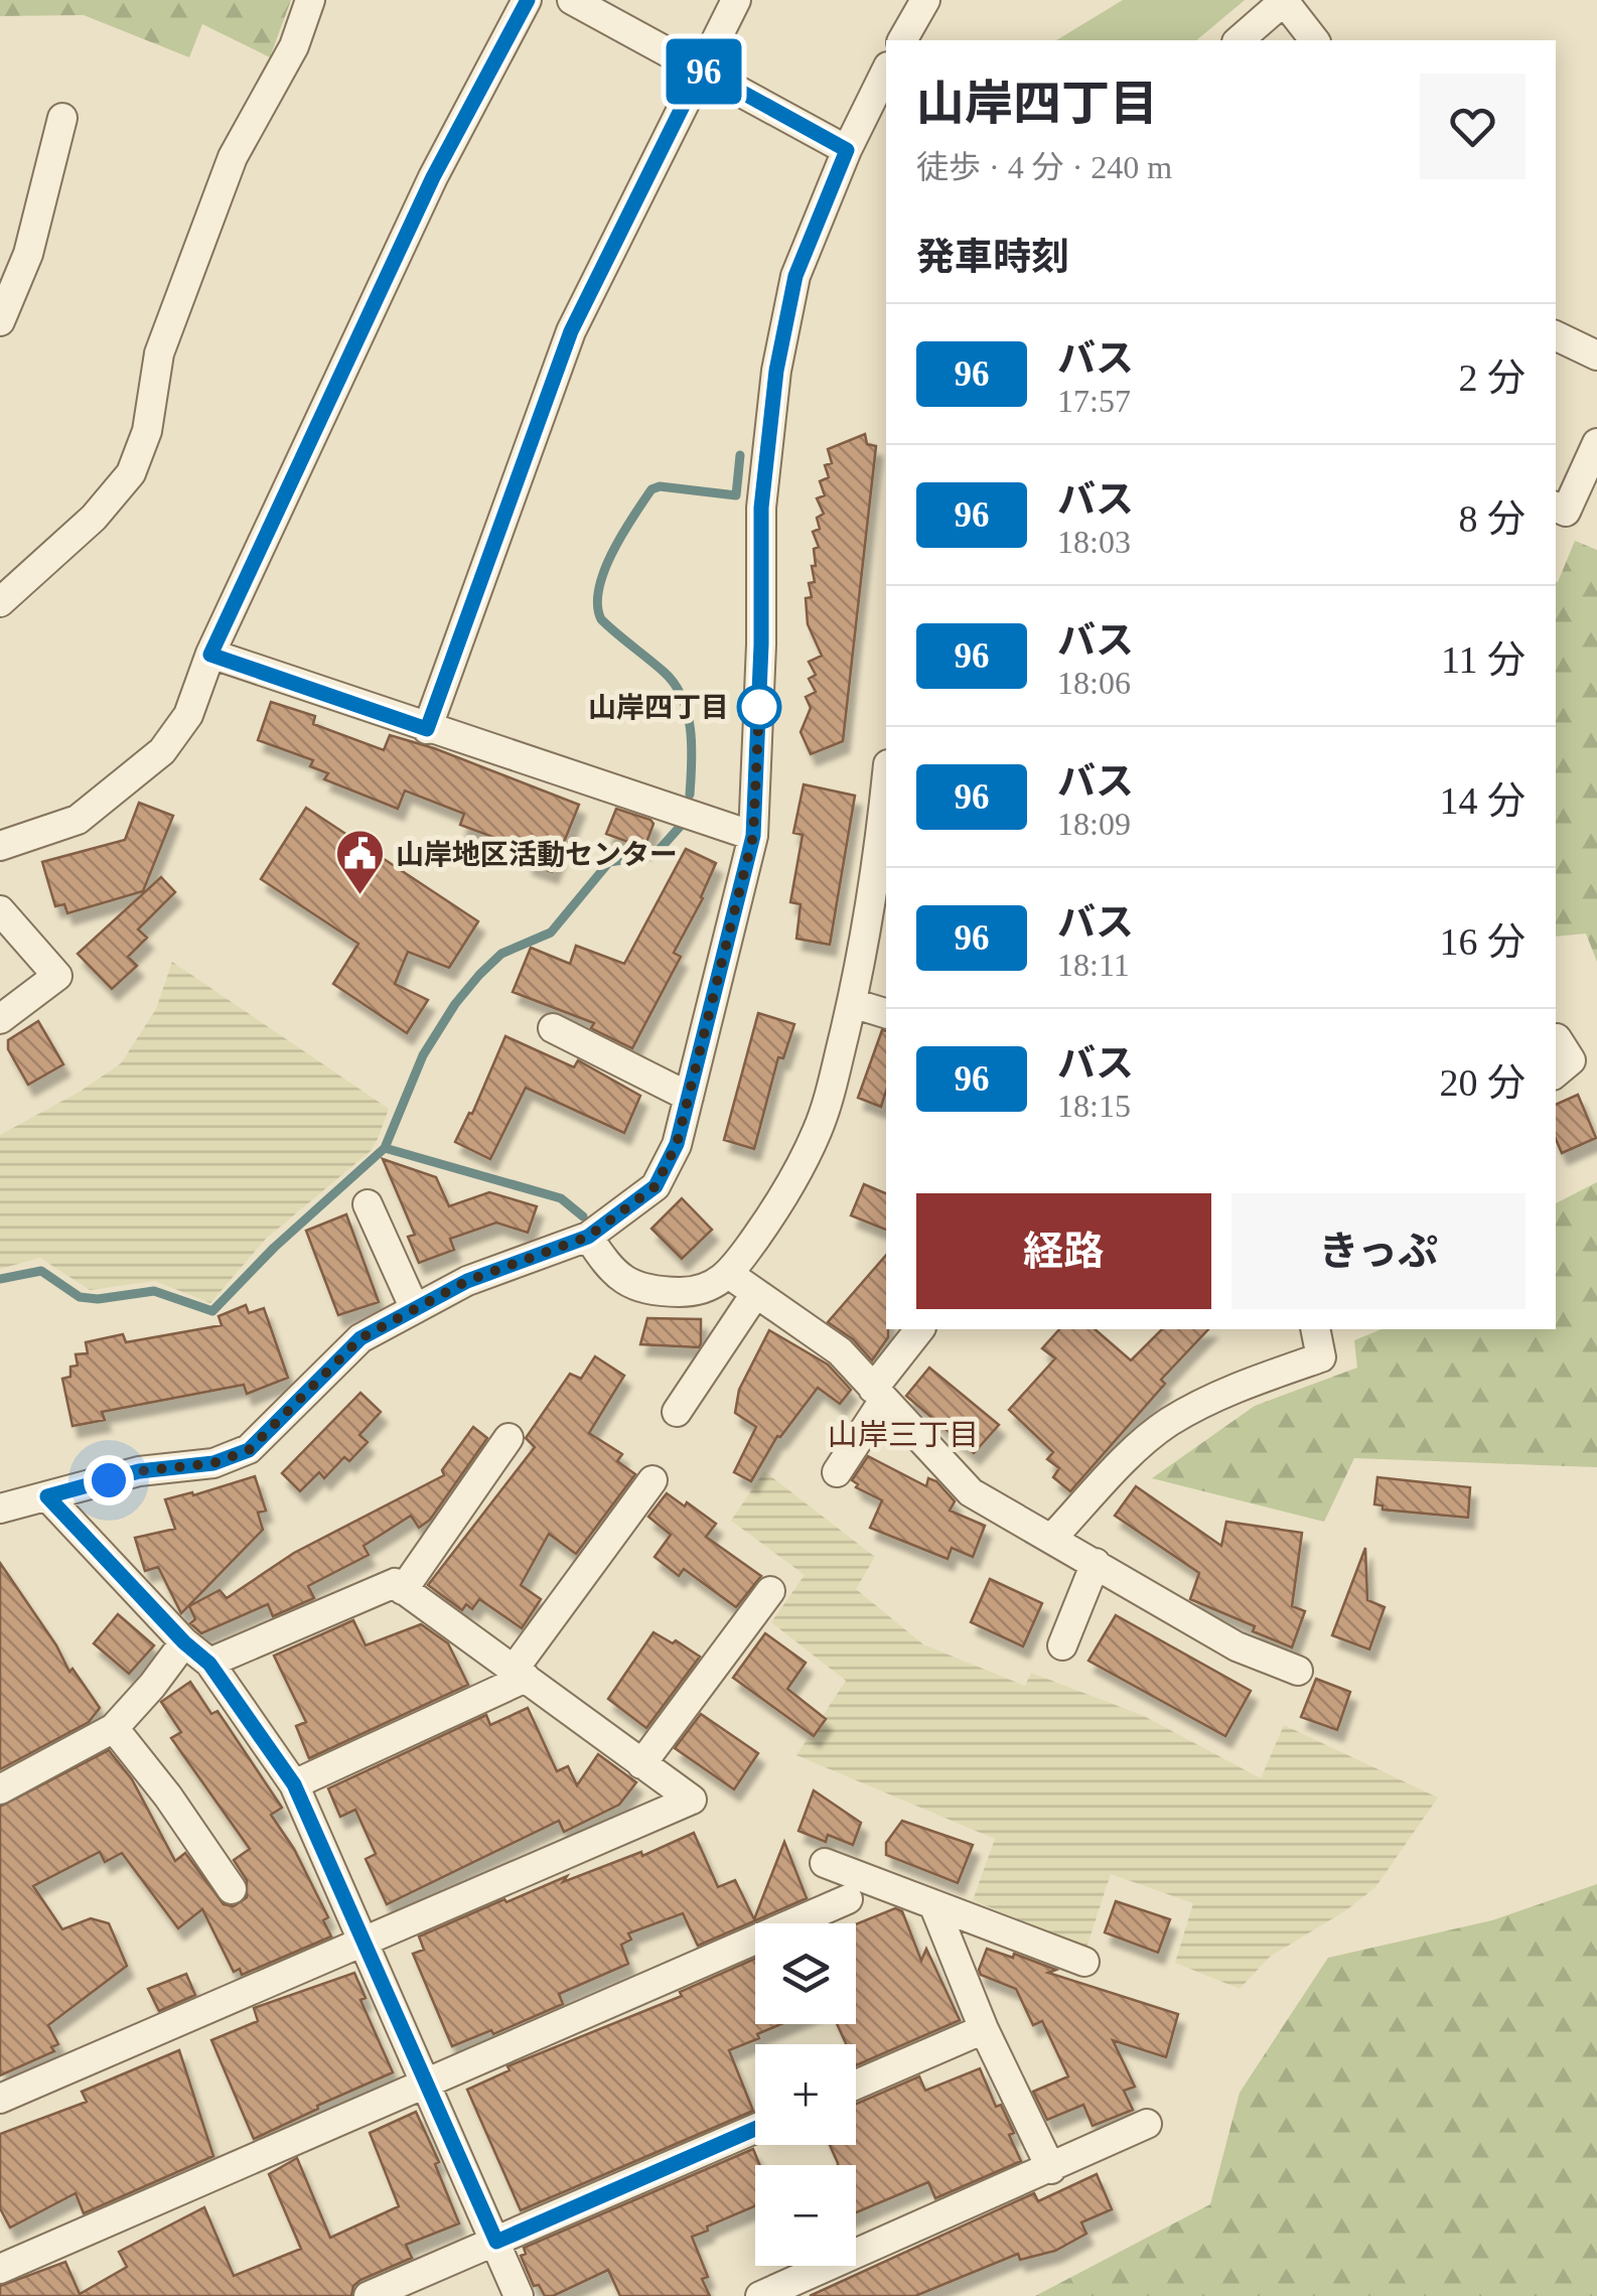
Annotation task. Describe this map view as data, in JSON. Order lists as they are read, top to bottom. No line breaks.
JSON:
{"districts":["山岸三丁目"],"places":{"other":["山岸四丁目"],"public building":["山岸地区活動センター"]},"lines":["bus line 96"],"page":{"on_map":"96","heading":[["山岸四丁目","徒歩 · 4 分 · 240 m"],"発車時刻"],"list":[{"mark":"96","name":"バス","note":"17:57","value":"2 分"},{"mark":"96","name":"バス","note":"18:03","value":"8 分"},{"mark":"96","name":"バス","note":"18:06","value":"11 分"},{"mark":"96","name":"バス","note":"18:09","value":"14 分"},{"mark":"96","name":"バス","note":"18:11","value":"16 分"},{"mark":"96","name":"バス","note":"18:15","value":"20 分"}],"buttons":["経路","きっぷ"],"map_buttons":["+","−"]}}
